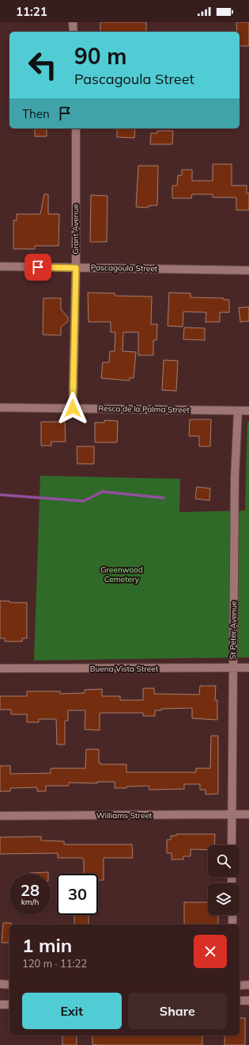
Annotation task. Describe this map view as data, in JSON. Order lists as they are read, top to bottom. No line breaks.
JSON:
{"streets":{"street":["Grant Avenue","Pascagoula Street","Resca de la Palma Street","St Peter Avenue","Buena Vista Street","Williams Street"]},"crossings":[["Grant Avenue","Pascagoula Street"],["Grant Avenue","Resca de la Palma Street"],["Resca de la Palma Street","St Peter Avenue"],["St Peter Avenue","Buena Vista Street"],["St Peter Avenue","Williams Street"]],"parks":["Greenwood Cemetery"],"page":{"status":"11:21","turn":["90 m","Pascagoula Street"],"then":"Then","speed":"28 km/h","limit":"30","heading":["1 min","120 m · 11:22"],"buttons":["Exit","Share"]}}
